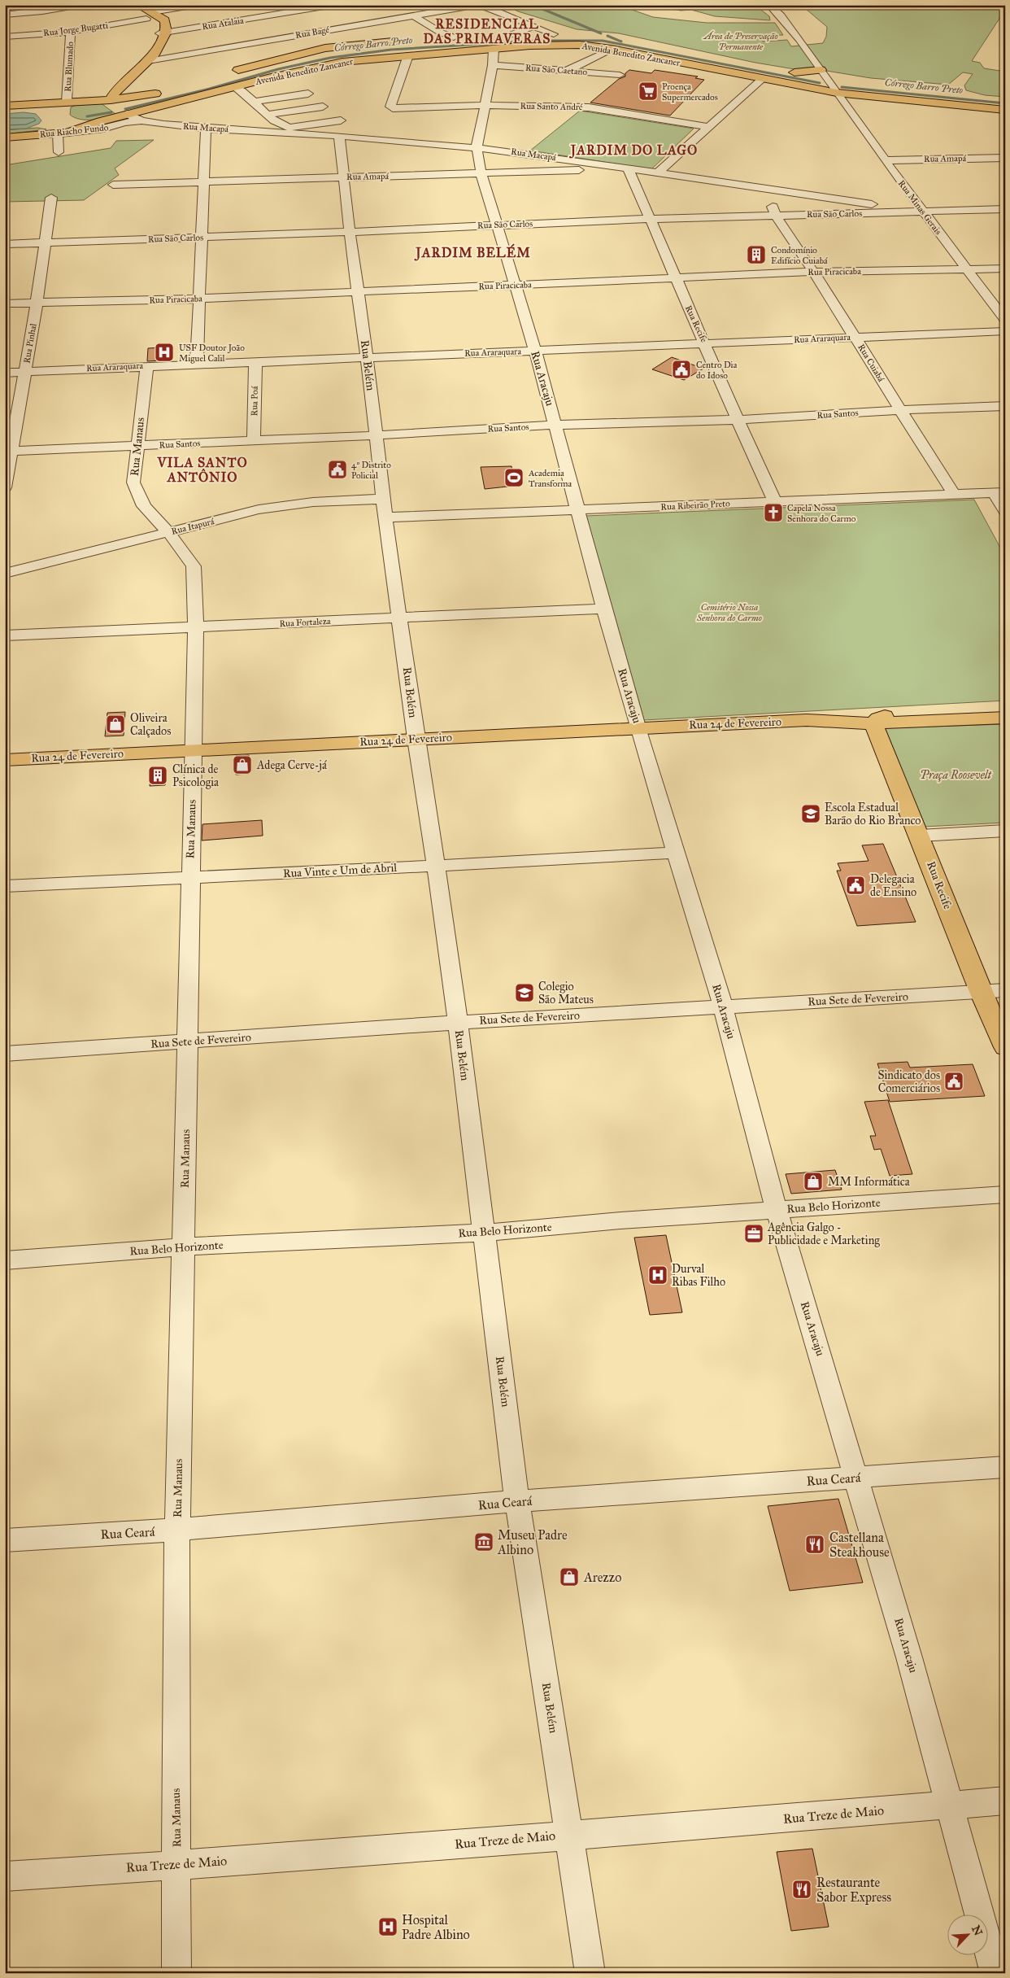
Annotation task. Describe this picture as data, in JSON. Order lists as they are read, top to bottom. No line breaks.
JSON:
{"streets":{"main road":["Avenida Benedito Zancaner","Rua Riacho Fundo","Rua Recife","Rua 24 de Fevereiro"],"street":["Rua Atalaia","Rua Jorge Bugatti","Rua Bagé","Rua Blumado","Rua São Caetano","Rua Santo André","Rua Macapá","Rua Amapá","Rua Minas Gerais","Rua São Carlos","Rua Piracicaba","Rua Araraquara","Rua Pinhal","Rua Cuiabá","Rua Belém","Rua Aracaju","Rua Poá","Rua Santos","Rua Manaus","Rua Ribeirão Preto","Rua Itapurá","Rua Fortaleza","Rua Vinte e Um de Abril","Rua Sete de Fevereiro","Rua Belo Horizonte","Rua Ceará","Rua Treze de Maio"]},"crossings":[["Rua Jorge Bugatti","Rua Blumado"],["Avenida Benedito Zancaner","Rua Santo André"],["Avenida Benedito Zancaner","Rua Riacho Fundo"],["Avenida Benedito Zancaner","Rua Minas Gerais"],["Avenida Benedito Zancaner","Rua Aracaju"],["Rua São Caetano","Rua Aracaju"],["Rua Santo André","Rua Aracaju"],["Rua Macapá","Rua Riacho Fundo"],["Rua Macapá","Rua Amapá"],["Rua Macapá","Rua Minas Gerais"],["Rua Macapá","Rua São Carlos"],["Rua Macapá","Rua Recife"],["Rua Macapá","Rua Cuiabá"],["Rua Macapá","Rua Belém"],["Rua Macapá","Rua Aracaju"],["Rua Amapá","Rua Minas Gerais"],["Rua Amapá","Rua Recife"],["Rua Amapá","Rua Belém"],["Rua Amapá","Rua Aracaju"],["Rua Minas Gerais","Rua São Carlos"],["Rua Minas Gerais","Rua Piracicaba"],["Rua São Carlos","Rua Recife"],["Rua São Carlos","Rua Pinhal"],["Rua São Carlos","Rua Cuiabá"],["Rua São Carlos","Rua Belém"],["Rua São Carlos","Rua Aracaju"],["Rua Piracicaba","Rua Recife"],["Rua Piracicaba","Rua Pinhal"],["Rua Piracicaba","Rua Cuiabá"],["Rua Piracicaba","Rua Belém"],["Rua Piracicaba","Rua Aracaju"],["Rua Recife","Rua Araraquara"],["Rua Recife","Rua Santos"],["Rua Recife","Rua Ribeirão Preto"],["Rua Recife","Rua 24 de Fevereiro"],["Rua Recife","Rua Sete de Fevereiro"],["Rua Araraquara","Rua Pinhal"],["Rua Araraquara","Rua Cuiabá"],["Rua Araraquara","Rua Belém"],["Rua Araraquara","Rua Aracaju"],["Rua Araraquara","Rua Poá"],["Rua Araraquara","Rua Manaus"],["Rua Pinhal","Rua Santos"],["Rua Cuiabá","Rua Santos"],["Rua Cuiabá","Rua Ribeirão Preto"],["Rua Belém","Rua Santos"],["Rua Belém","Rua Ribeirão Preto"],["Rua Belém","Rua Itapurá"],["Rua Belém","Rua Fortaleza"],["Rua Belém","Rua 24 de Fevereiro"],["Rua Belém","Rua Vinte e Um de Abril"],["Rua Belém","Rua Sete de Fevereiro"],["Rua Belém","Rua Belo Horizonte"],["Rua Belém","Rua Ceará"],["Rua Belém","Rua Treze de Maio"],["Rua Aracaju","Rua Santos"],["Rua Aracaju","Rua Ribeirão Preto"],["Rua Aracaju","Rua Fortaleza"],["Rua Aracaju","Rua 24 de Fevereiro"],["Rua Aracaju","Rua Vinte e Um de Abril"],["Rua Aracaju","Rua Sete de Fevereiro"],["Rua Aracaju","Rua Belo Horizonte"],["Rua Aracaju","Rua Ceará"],["Rua Aracaju","Rua Treze de Maio"],["Rua Poá","Rua Santos"],["Rua Santos","Rua Manaus"],["Rua Manaus","Rua Itapurá"],["Rua Manaus","Rua Fortaleza"],["Rua Manaus","Rua 24 de Fevereiro"],["Rua Manaus","Rua Vinte e Um de Abril"],["Rua Manaus","Rua Sete de Fevereiro"],["Rua Manaus","Rua Belo Horizonte"],["Rua Manaus","Rua Ceará"],["Rua Manaus","Rua Treze de Maio"]],"districts":["RESIDENCIAL DAS PRIMAVERAS","JARDIM DO LAGO","JARDIM BELÉM","VILA SANTO ANTÔNIO"],"water":["Córrego Barro Preto"],"parks":["Área de Preservação Permanente","Cemitério Nossa Senhora do Carmo","Praça Roosevelt"],"places":{"supermarket":["Proença Supermercados"],"building":["Condomínio Edifício Cuiabá","Clínica de Psicologia"],"hospital":["USF Doutor João Miguel Calil","Durval Ribas Filho","Hospital Padre Albino"],"public building":["Centro Dia do Idoso","4º Distrito Policial","Delegacia de Ensino","Sindicato dos Comerciários"],"sports":["Academia Transforma"],"church":["Capela Nossa Senhora do Carmo"],"shop":["Oliveira Calçados","Adega Cerve-já","MM Informática","Arezzo"],"school or university":["Escola Estadual Barão do Rio Branco","Colegio São Mateus"],"office":["Agência Galgo - Publicidade e Marketing"],"museum":["Museu Padre Albino"],"restaurant":["Castellana Steakhouse","Restaurante Sabor Express"]},"north":"top right"}
